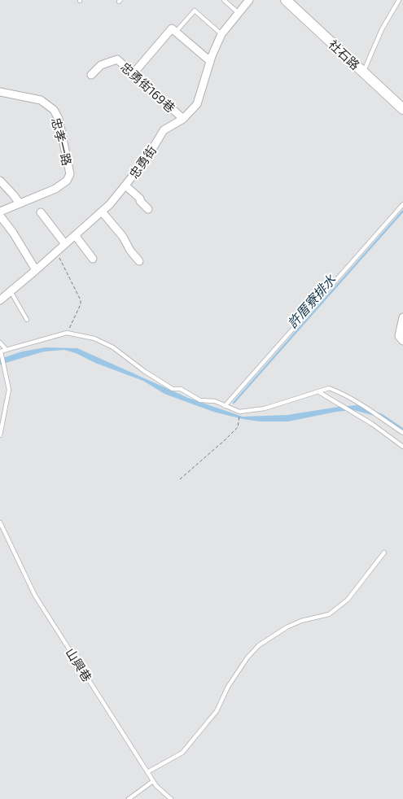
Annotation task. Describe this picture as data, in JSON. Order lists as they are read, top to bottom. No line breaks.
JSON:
{"streets":{"street":["社石路","忠勇街169巷","忠孝一路","忠勇街"],"lane":["山興巷"]},"crossings":[["忠勇街169巷","忠勇街"]],"water":["許厝寮排水"]}
